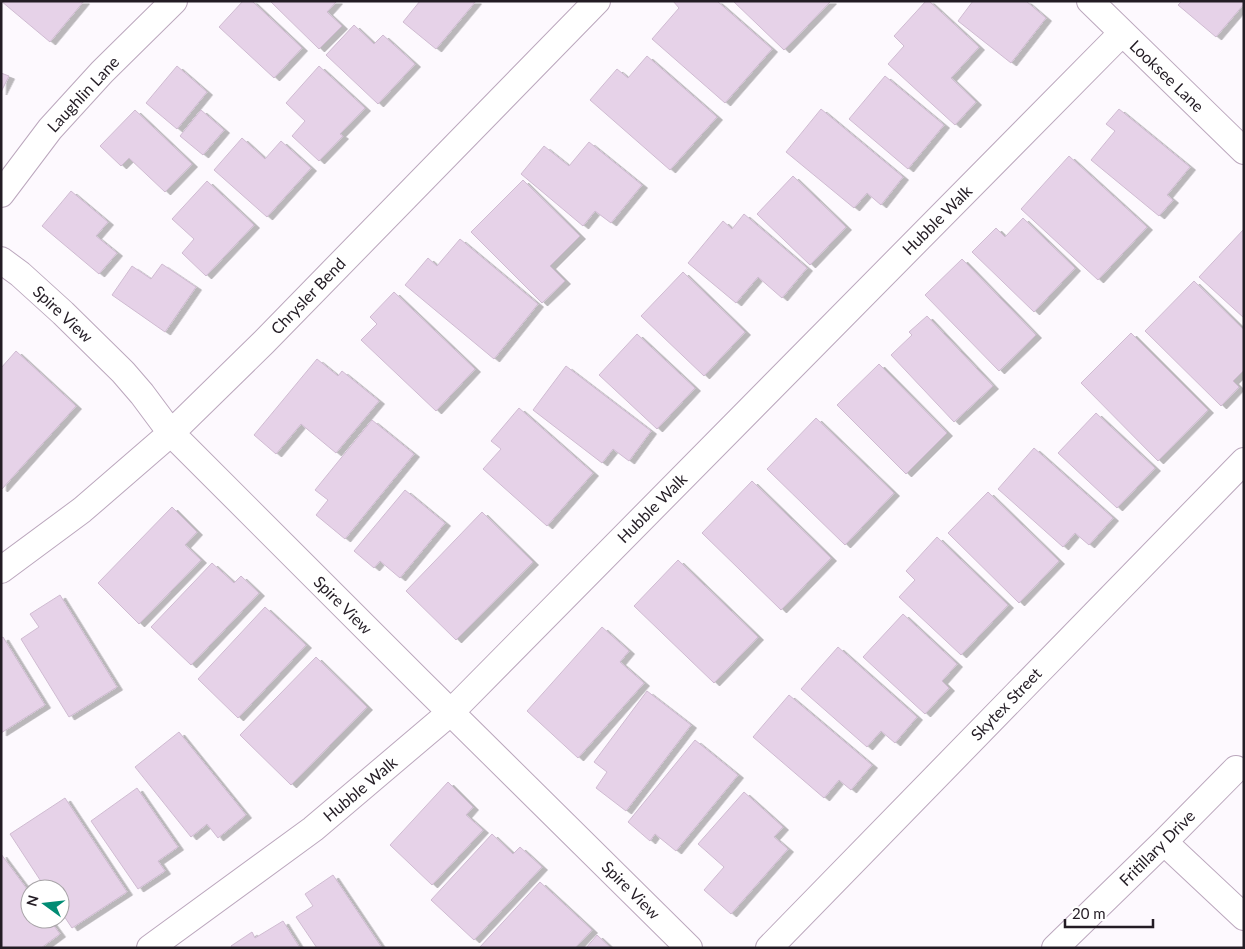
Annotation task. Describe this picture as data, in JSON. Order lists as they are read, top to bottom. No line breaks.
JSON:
{"streets":{"street":["Looksee Lane","Laughlin Lane","Hubble Walk","Chrysler Bend","Spire View","Skytex Street","Fritillary Drive"]},"crossings":[["Looksee Lane","Hubble Walk"],["Hubble Walk","Spire View"],["Chrysler Bend","Spire View"]],"scale_bar":"20 m","north":"left"}
